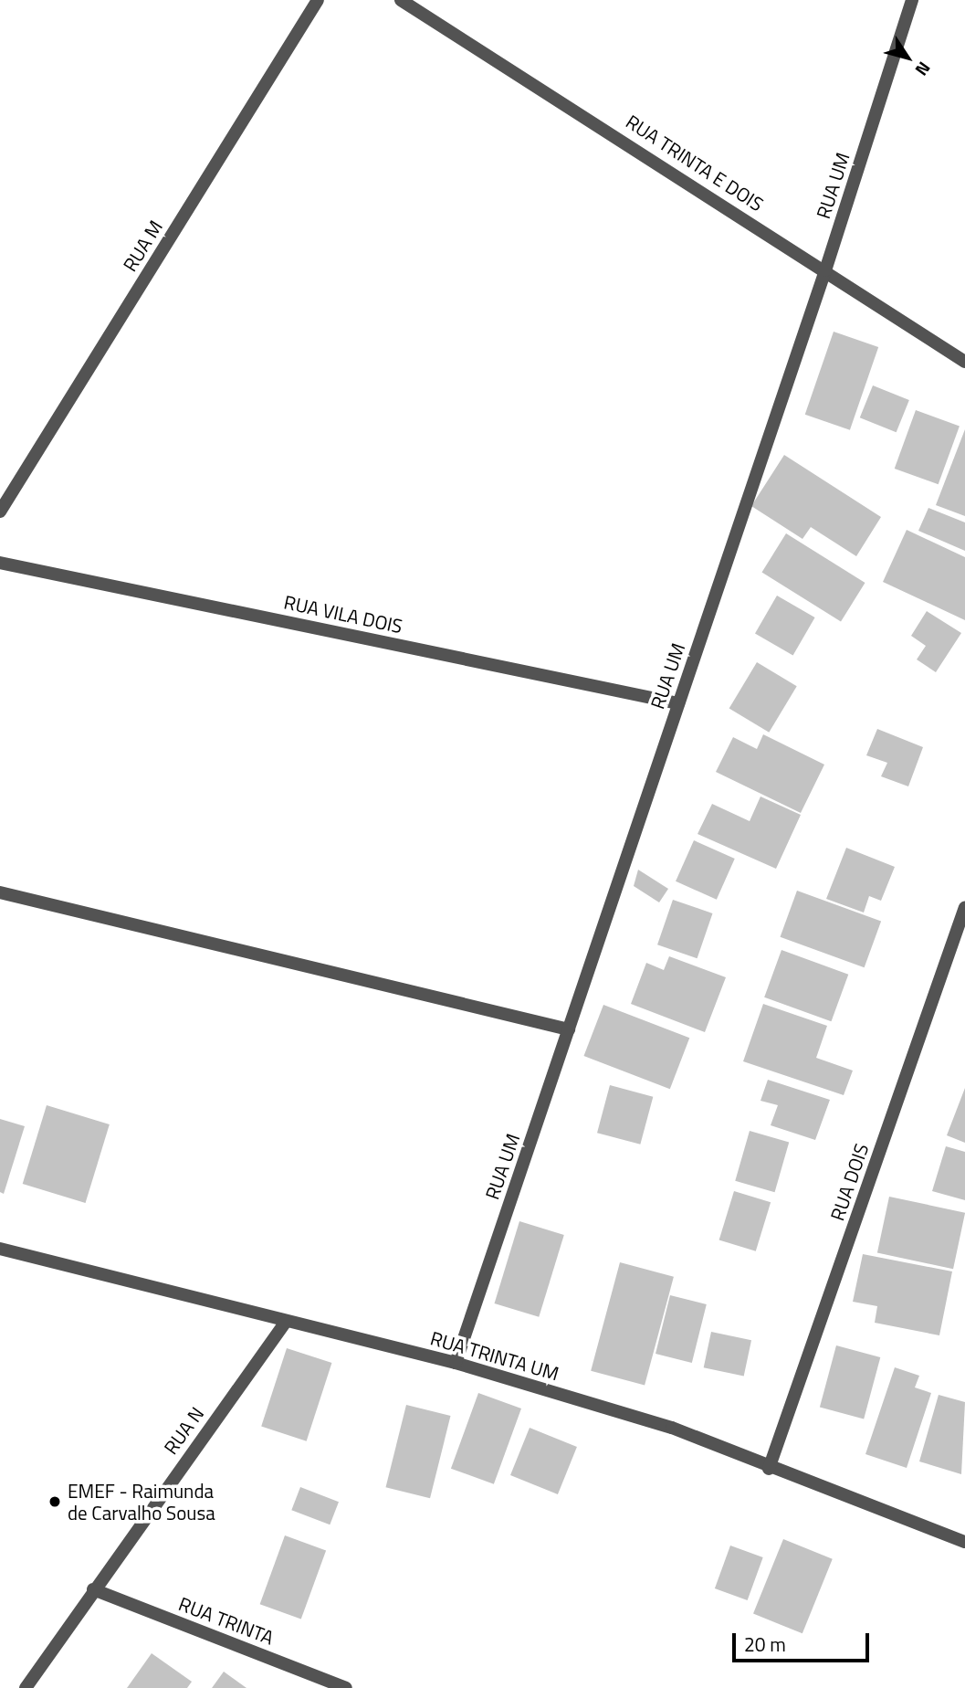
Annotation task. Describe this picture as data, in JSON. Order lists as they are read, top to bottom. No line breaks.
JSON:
{"streets":{"street":["RUA TRINTA E DOIS","RUA UM","RUA M","RUA VILA DOIS","RUA DOIS","RUA TRINTA UM","RUA N","RUA TRINTA"]},"crossings":[["RUA TRINTA E DOIS","RUA UM"],["RUA UM","RUA VILA DOIS"],["RUA UM","RUA TRINTA UM"],["RUA DOIS","RUA TRINTA UM"],["RUA TRINTA UM","RUA N"],["RUA N","RUA TRINTA"]],"places":["EMEF - Raimunda de Carvalho Sousa"],"scale_bar":"20 m","north":"bottom right"}
